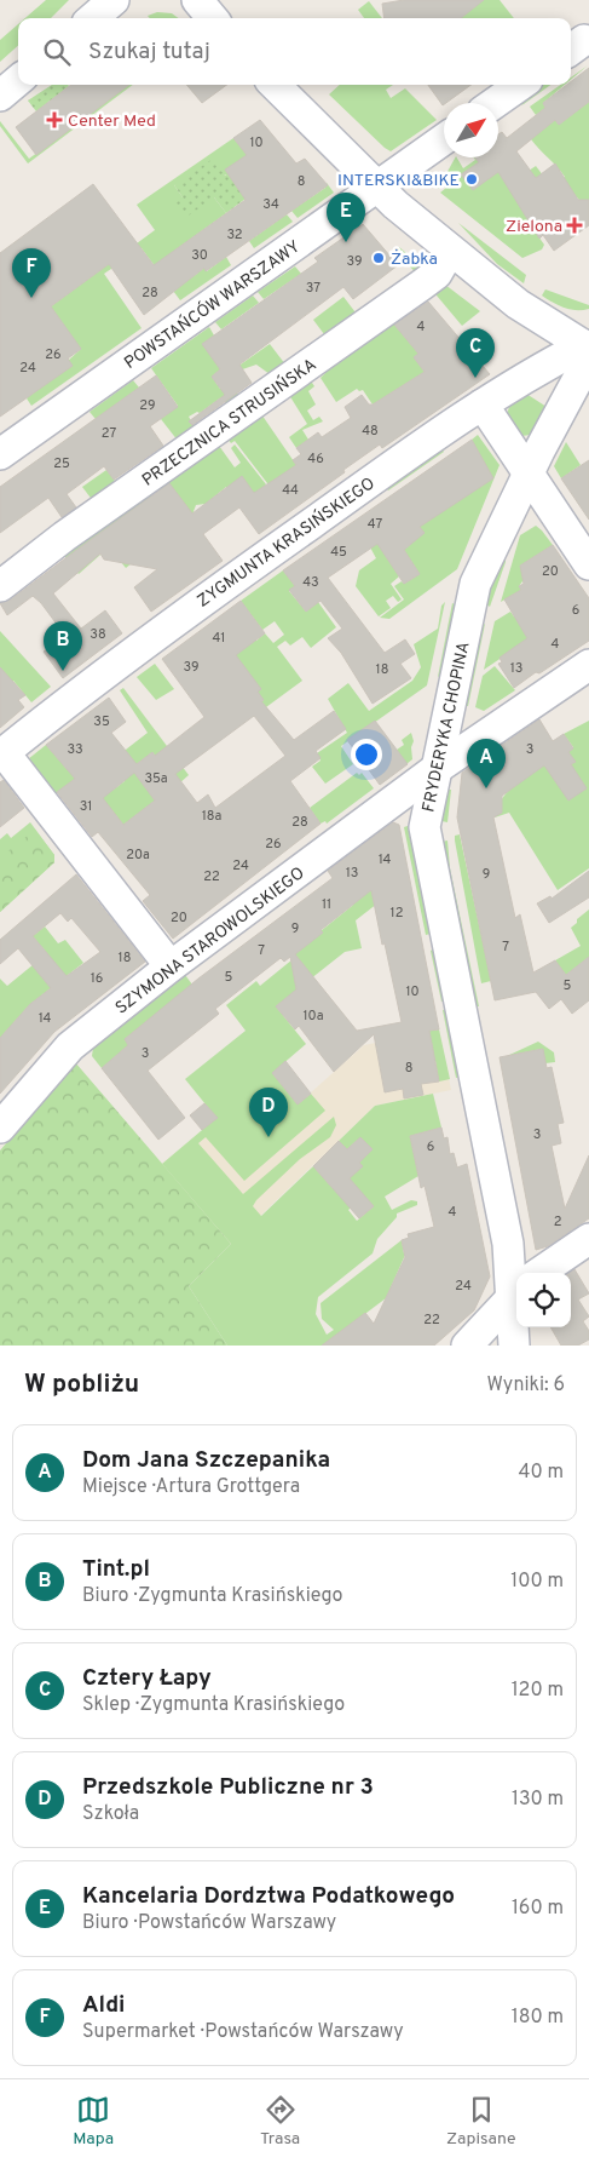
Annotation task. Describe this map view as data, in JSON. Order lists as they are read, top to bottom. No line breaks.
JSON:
{"streets":{"street":["POWSTAŃCÓW WARSZAWY","PRZECZNICA STRUSIŃSKA","ZYGMUNTA KRASIŃSKIEGO","FRYDERYKA CHOPINA","SZYMONA STAROWOLSKIEGO"]},"crossings":[["ZYGMUNTA KRASIŃSKIEGO","FRYDERYKA CHOPINA"],["FRYDERYKA CHOPINA","SZYMONA STAROWOLSKIEGO"]],"places":{"health":["Center Med","Zielona"],"other":["INTERSKI&BIKE","Żabka"]},"house_numbers":["10","8","34","32","30","39","37","28","4","26","24","29","48","27","46","25","44","47","45","20","43","6","38","41","4","39","13","18","35","33","3","35a","31","18a","28","26","20a","14","24","13","9","22","11","12","20","9","7","7","18","5","16","5","10","10a","14","3","8","3","6","4","2","24","22"],"north":"top right","page":{"search":"Szukaj tutaj","pins":["E","F","C","B","A","D"],"heading":["W pobliżu","Wyniki: 6"],"list":[{"mark":"A","name":"Dom Jana Szczepanika","note":"Miejsce · Artura Grottgera","value":"40 m"},{"mark":"B","name":"Tint.pl","note":"Biuro · Zygmunta Krasińskiego","value":"100 m"},{"mark":"C","name":"Cztery Łapy","note":"Sklep · Zygmunta Krasińskiego","value":"120 m"},{"mark":"D","name":"Przedszkole Publiczne nr 3","note":"Szkoła","value":"130 m"},{"mark":"E","name":"Kancelaria Dordztwa Podatkowego","note":"Biuro · Powstańców Warszawy","value":"160 m"},{"mark":"F","name":"Aldi","note":"Supermarket · Powstańców Warszawy","value":"180 m"}],"nav":["Mapa","Trasa","Zapisane"]}}
